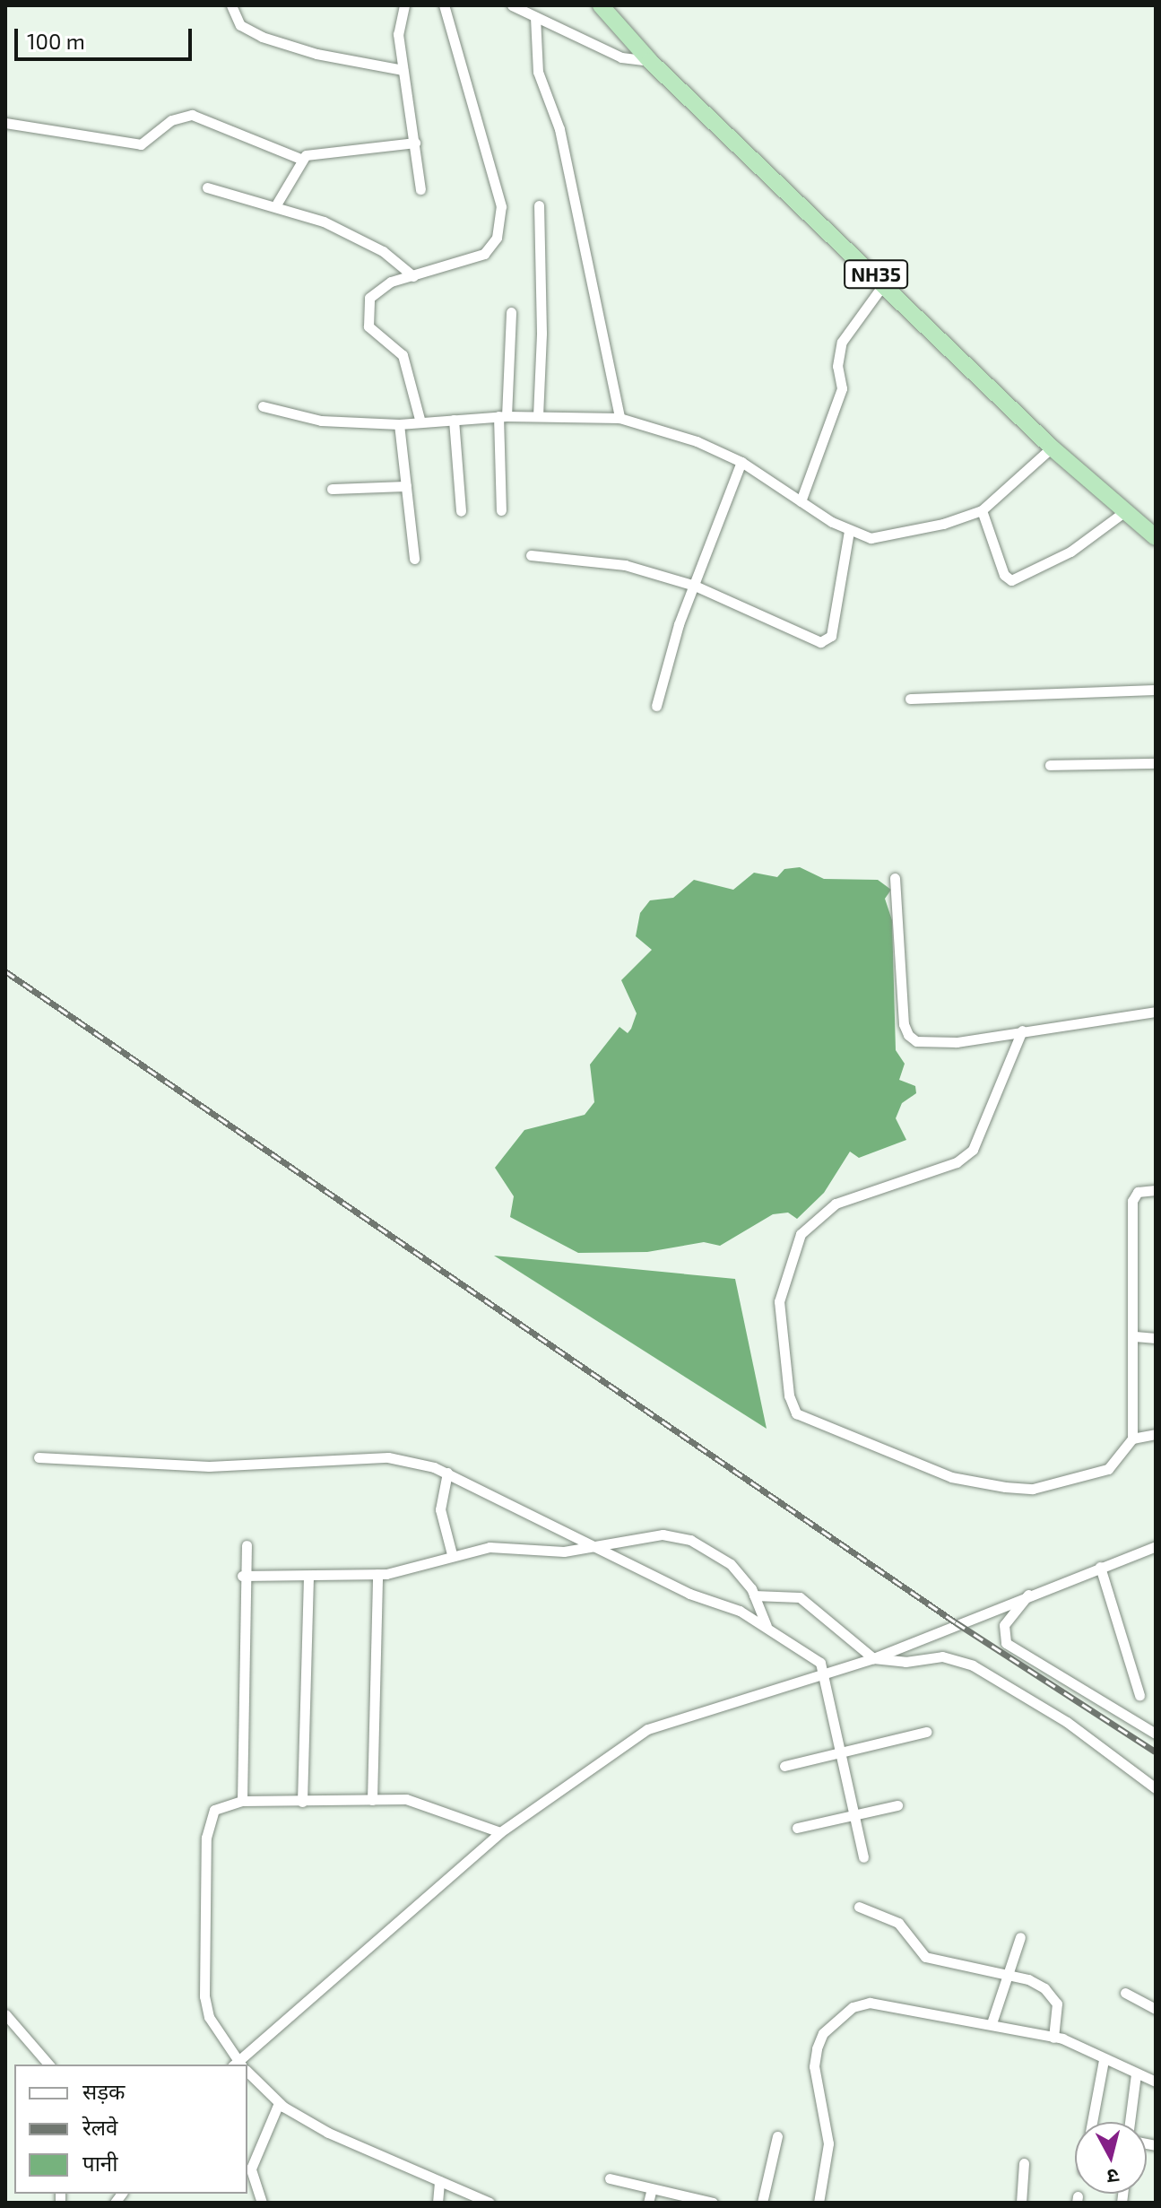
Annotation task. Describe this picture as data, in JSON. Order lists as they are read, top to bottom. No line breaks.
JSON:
{"streets":{"highway":["NH35"]},"legend":["सड़क","रेलवे","पानी"],"scale_bar":"100 m","north":"bottom"}
